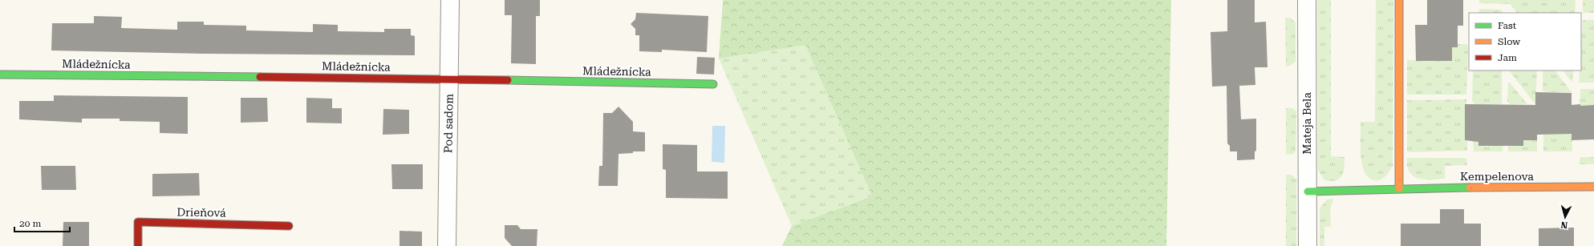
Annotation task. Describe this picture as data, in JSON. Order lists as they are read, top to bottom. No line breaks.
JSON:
{"streets":{"street":["Mládežnícka","Pod sadom","Mateja Bela","Kempelenova","Drieňová"]},"crossings":[["Mládežnícka","Pod sadom"],["Mateja Bela","Kempelenova"]],"legend":["Fast","Slow","Jam"],"scale_bar":"20 m","north":"bottom"}
